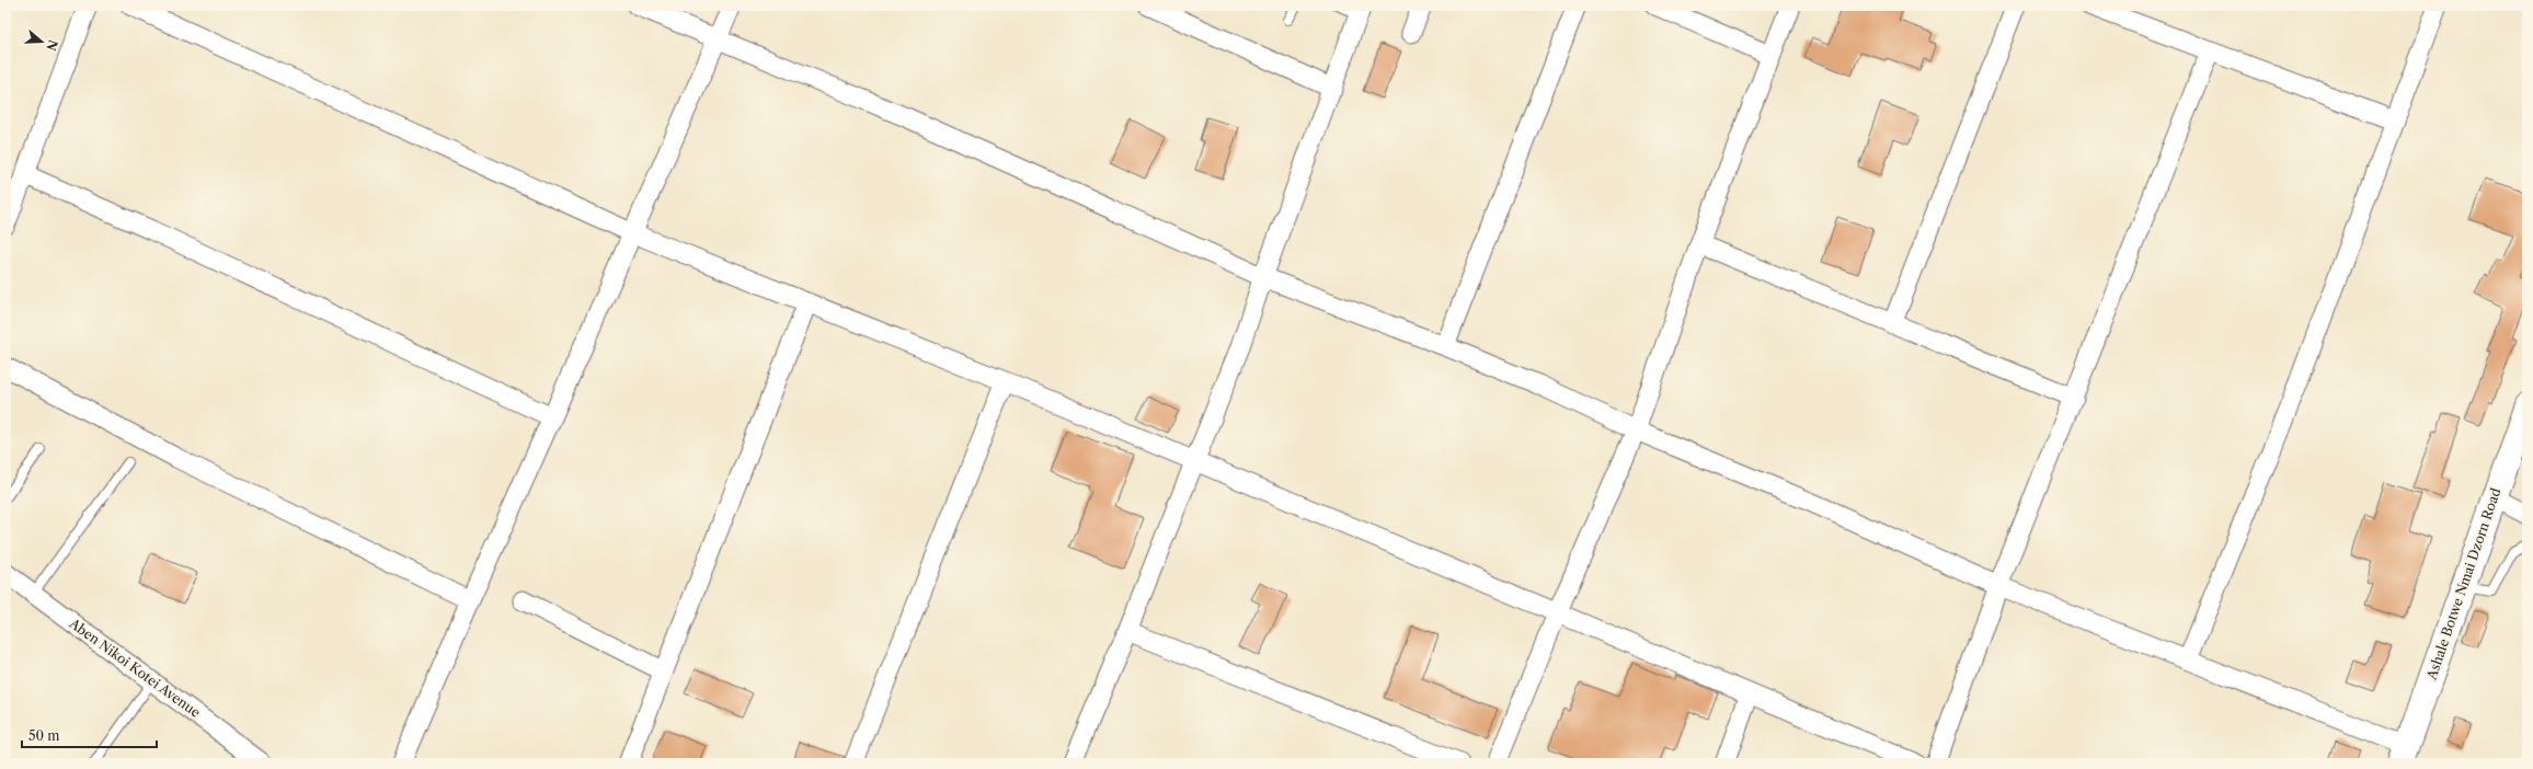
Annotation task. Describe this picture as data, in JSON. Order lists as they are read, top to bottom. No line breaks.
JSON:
{"streets":{"main road":["Ashale Botwe Nmai Dzorn Road"],"street":["Aben Nikoi Kotei Avenue"]},"scale_bar":"50 m","north":"right"}
